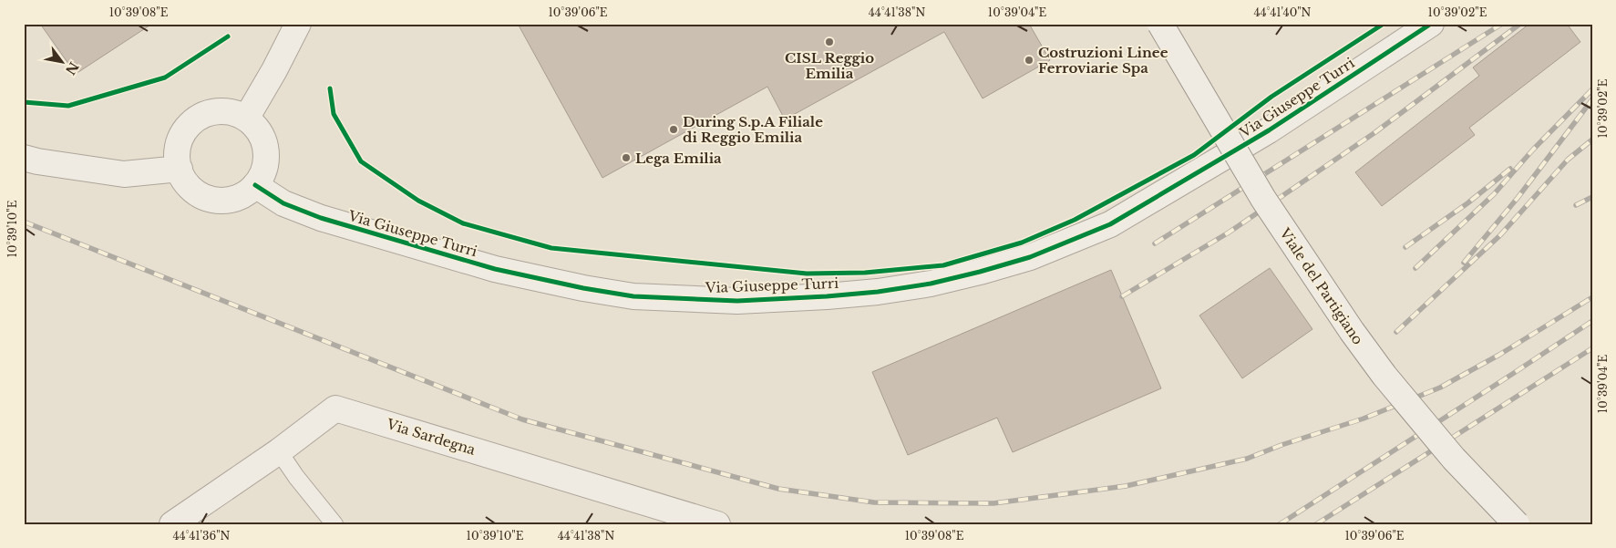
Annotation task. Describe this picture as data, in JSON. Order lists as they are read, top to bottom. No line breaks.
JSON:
{"streets":{"street":["Via Giuseppe Turri","Viale del Partigiano","Via Sardegna"]},"places":["CISL Reggio Emilia","Costruzioni Linee Ferroviarie Spa","During S.p.A Filiale di Reggio Emilia","Lega Emilia"],"north":"bottom right","coordinates":["10°39'08\"E","10°39'06\"E","44°41'38\"N","10°39'04\"E","44°41'40\"N","10°39'02\"E","10°39'10\"E","44°41'36\"N"]}
